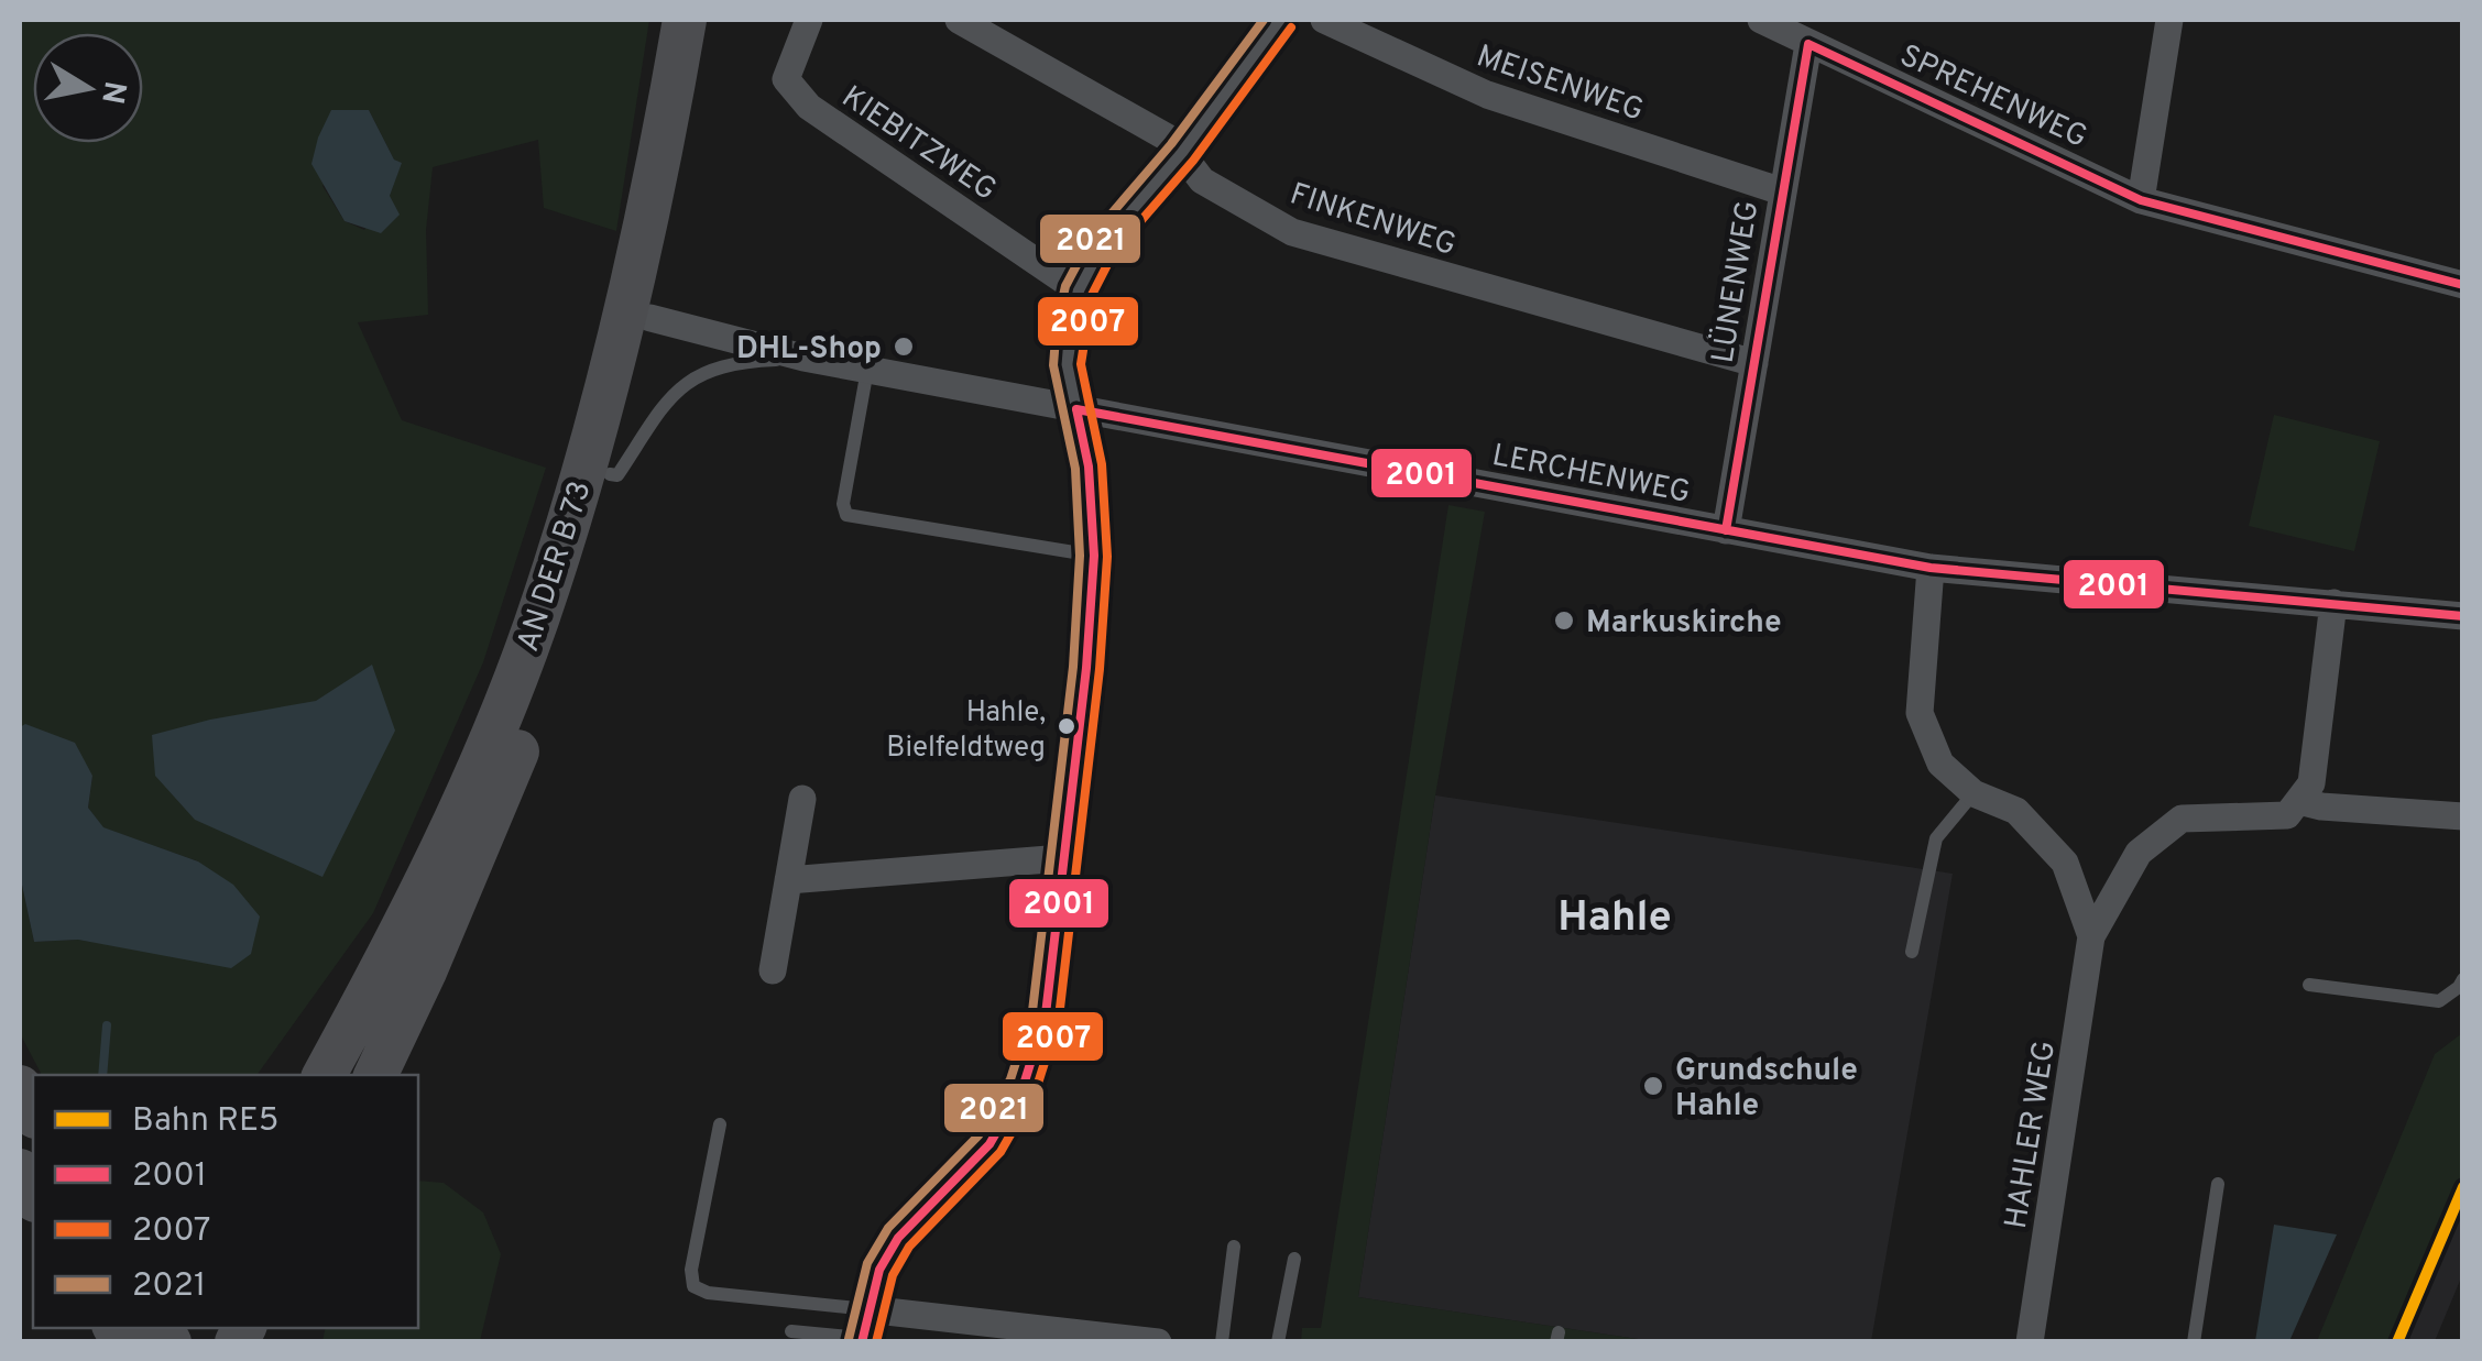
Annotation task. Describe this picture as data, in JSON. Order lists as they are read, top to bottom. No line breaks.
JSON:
{"streets":{"main road":["AN DER B 73"],"street":["MEISENWEG","SPREHENWEG","KIEBITZWEG","FINKENWEG","LÜNENWEG","LERCHENWEG","HAHLER WEG"]},"crossings":[["MEISENWEG","LÜNENWEG"],["SPREHENWEG","LÜNENWEG"],["FINKENWEG","LÜNENWEG"],["LÜNENWEG","LERCHENWEG"],["LERCHENWEG","AN DER B 73"],["LERCHENWEG","HAHLER WEG"]],"districts":["Hahle"],"places":["DHL-Shop","Markuskirche","Hahle, Bielfeldtweg","Grundschule Hahle"],"lines":["transit line 2021","transit line 2007","transit line 2001","rail line RE5"],"legend":["Bahn RE5","2001","2007","2021"],"north":"right"}
